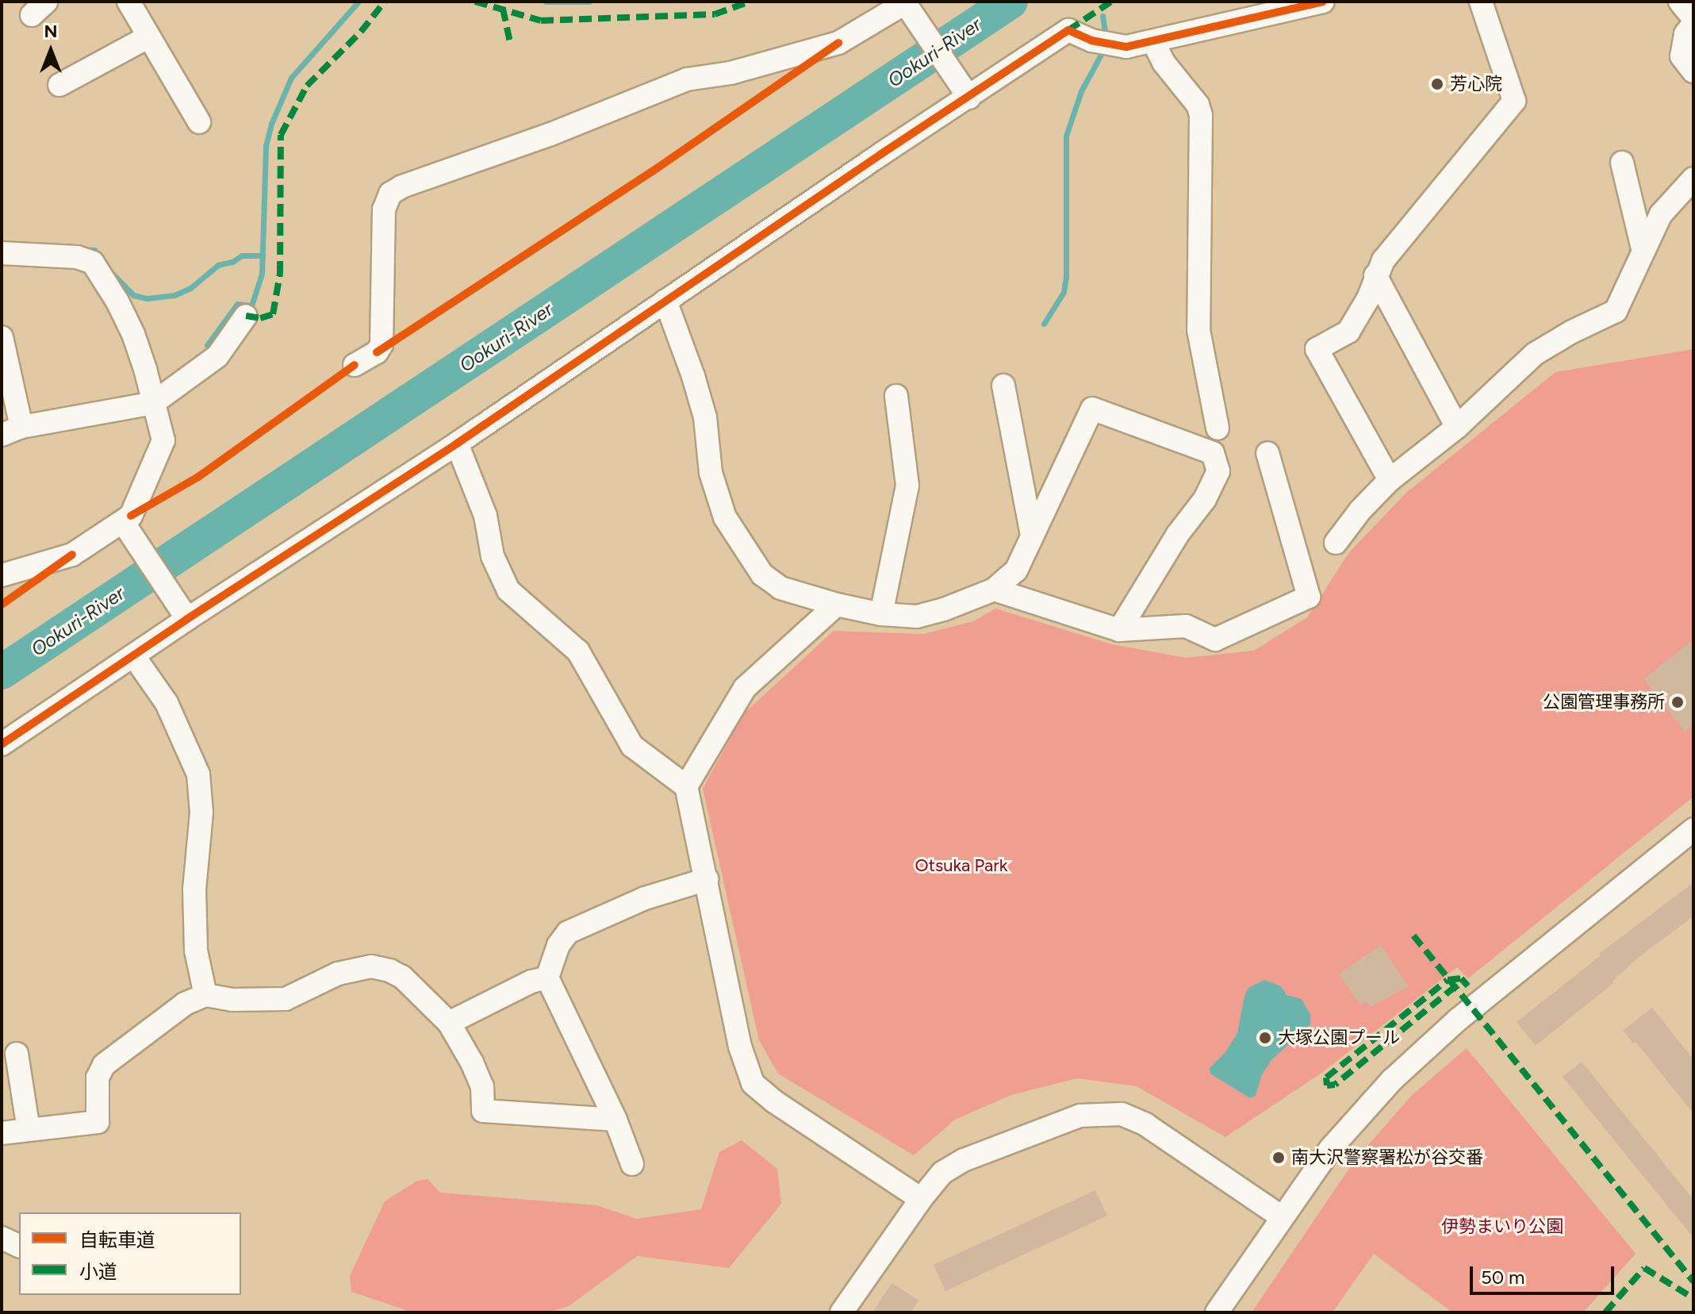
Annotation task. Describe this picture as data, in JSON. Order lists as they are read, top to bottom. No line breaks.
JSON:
{"water":["Ookuri-River"],"parks":["Otsuka Park","伊勢まいり公園"],"places":["芳心院","公園管理事務所","大塚公園プール","南大沢警察署松が谷交番"],"legend":["自転車道","小道"],"scale_bar":"50 m","north":"top"}
